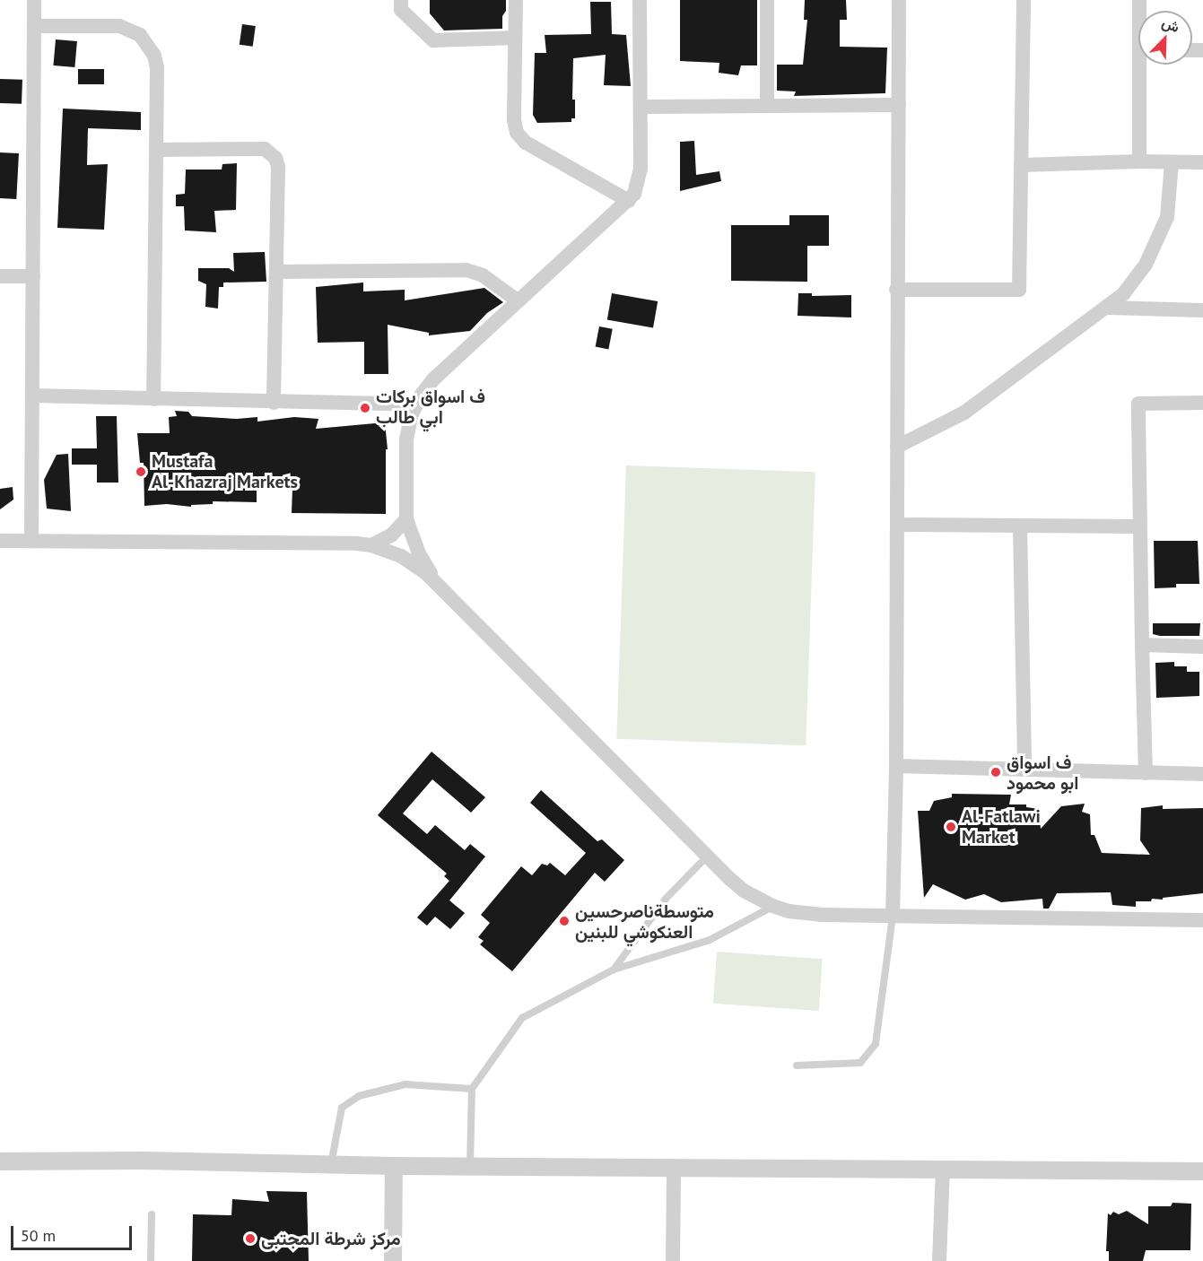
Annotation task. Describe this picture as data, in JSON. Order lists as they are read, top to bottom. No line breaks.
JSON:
{"places":["ف اسواق بركات ابي طالب","Mustafa Al-Khazraj Markets","ف اسواق ابو محمود","Al-Fatlawi Market","متوسطةناصرحسين العنكوشي للبنين","مركز شرطة المجتبى"],"scale_bar":"50 m","north":"top right"}
